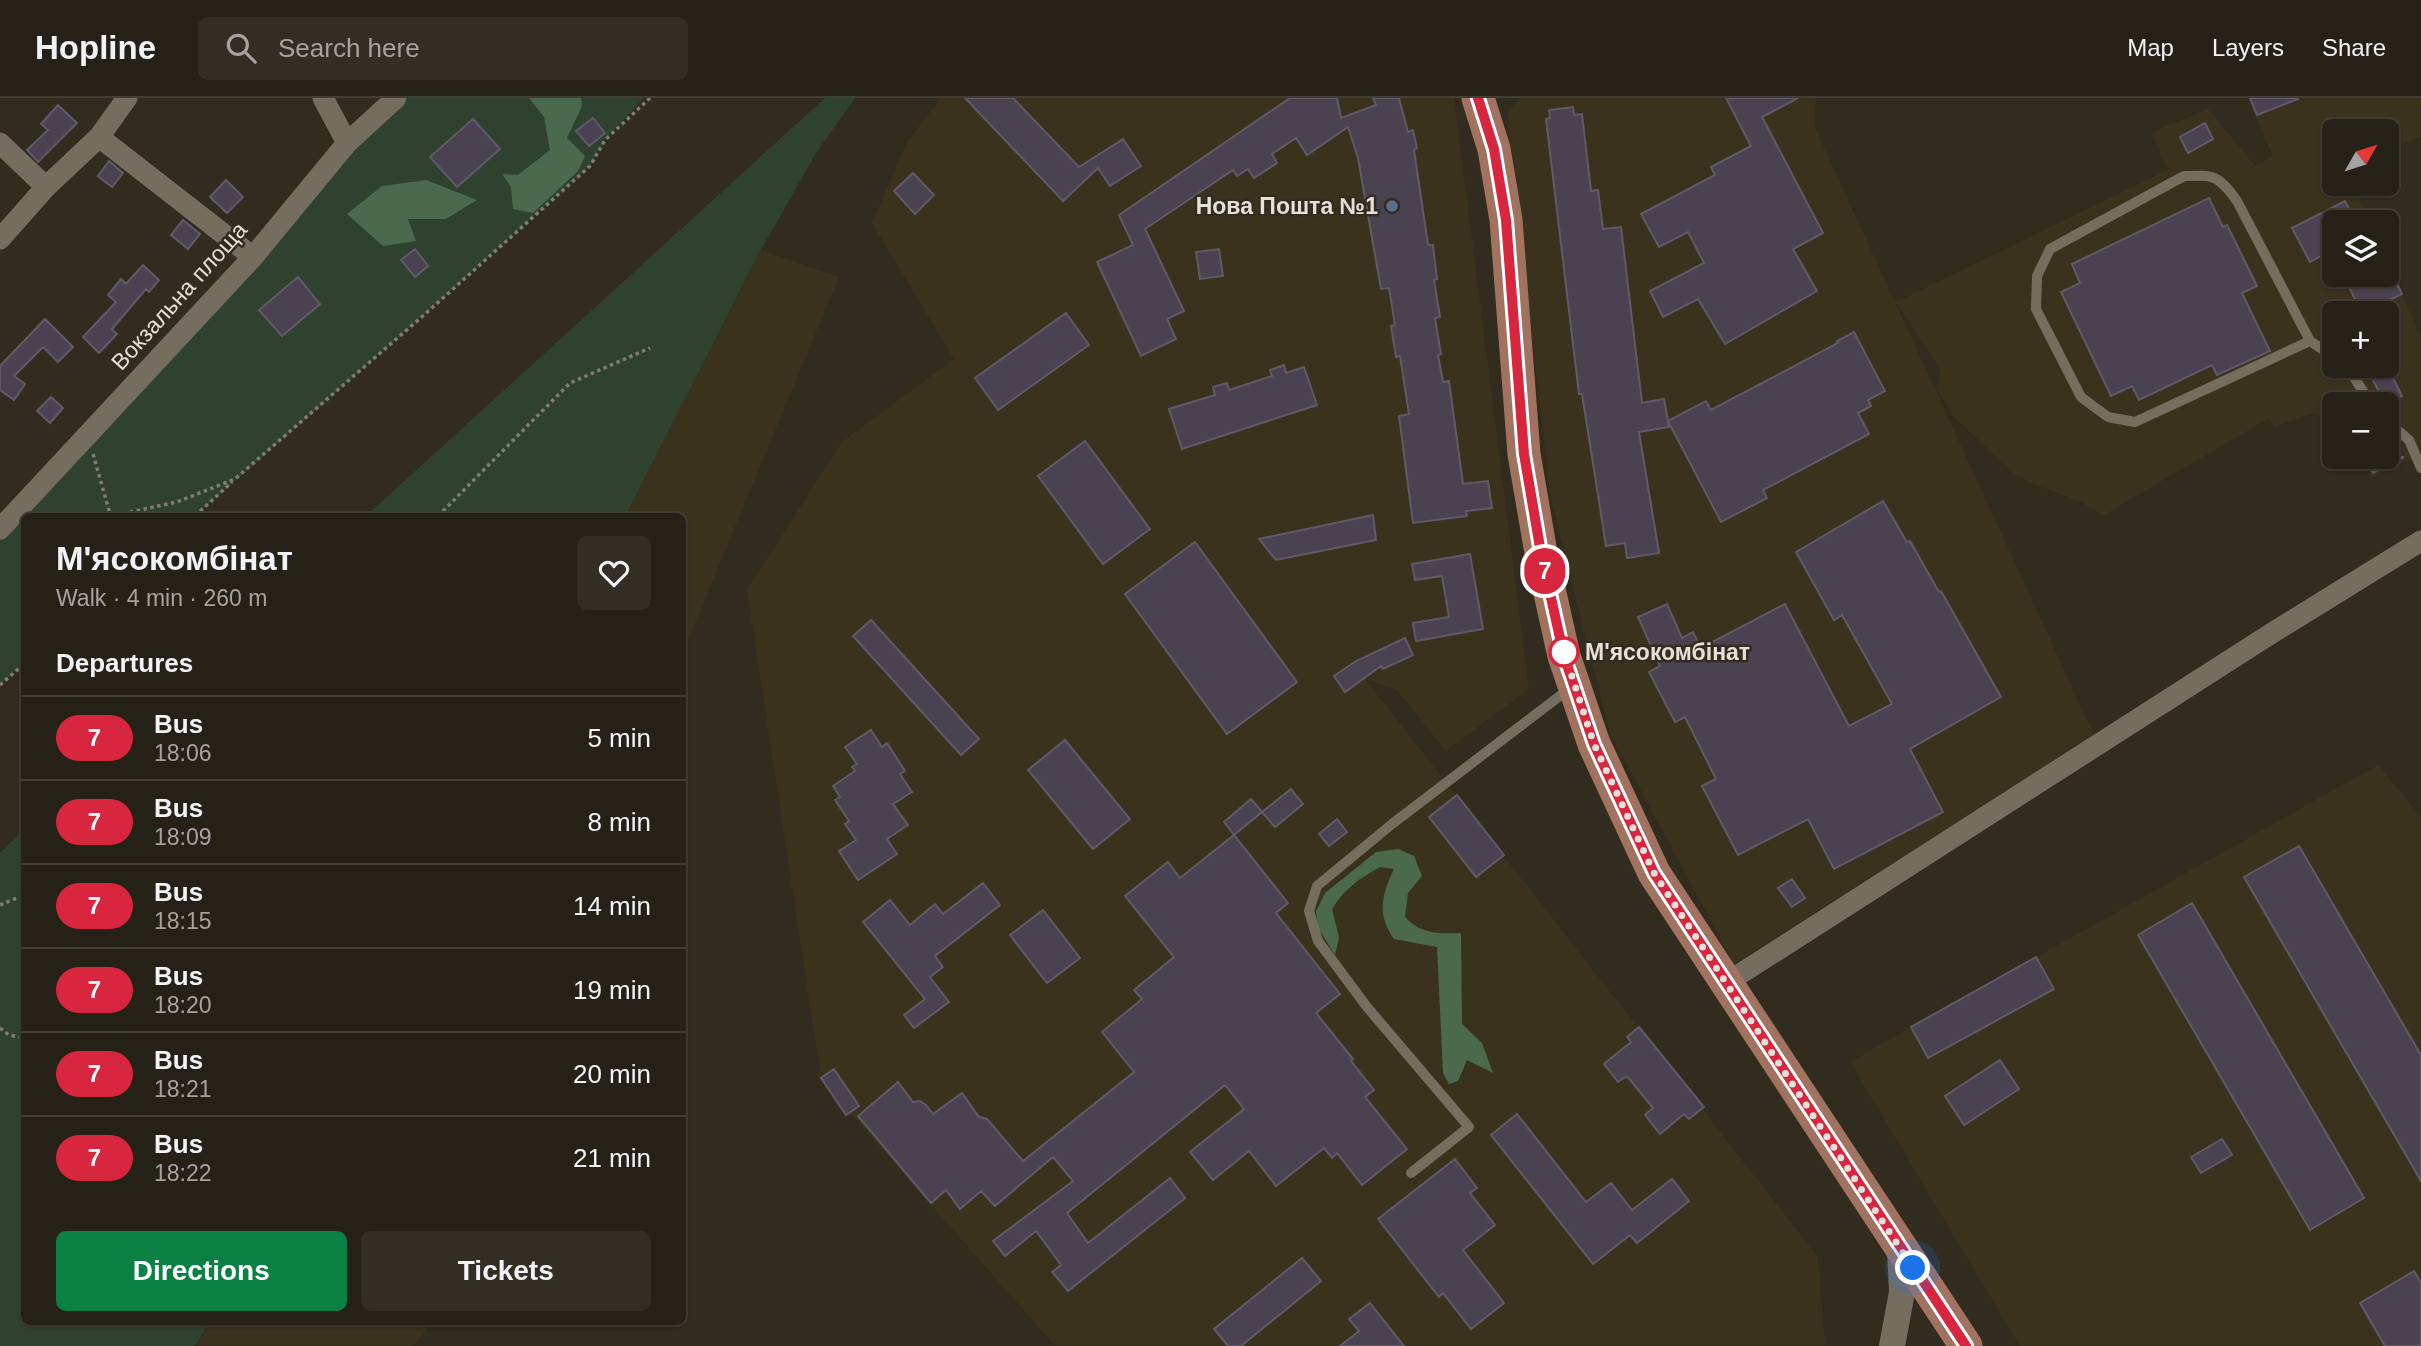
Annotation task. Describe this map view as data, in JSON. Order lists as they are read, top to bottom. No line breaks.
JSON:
{"streets":{"street":["Вокзальна площа"]},"places":["Нова Пошта №1","М'ясокомбінат"],"lines":["bus line 7"],"north":"top right","page":{"header":"Hopline","search":"Search here","nav":["Map","Layers","Share"],"on_map":"7","map_buttons":["+","−"],"heading":[["М'ясокомбінат","Walk · 4 min · 260 m"],"Departures"],"list":[{"mark":"7","name":"Bus","note":"18:06","value":"5 min"},{"mark":"7","name":"Bus","note":"18:09","value":"8 min"},{"mark":"7","name":"Bus","note":"18:15","value":"14 min"},{"mark":"7","name":"Bus","note":"18:20","value":"19 min"},{"mark":"7","name":"Bus","note":"18:21","value":"20 min"},{"mark":"7","name":"Bus","note":"18:22","value":"21 min"}],"buttons":["Directions","Tickets"]}}
